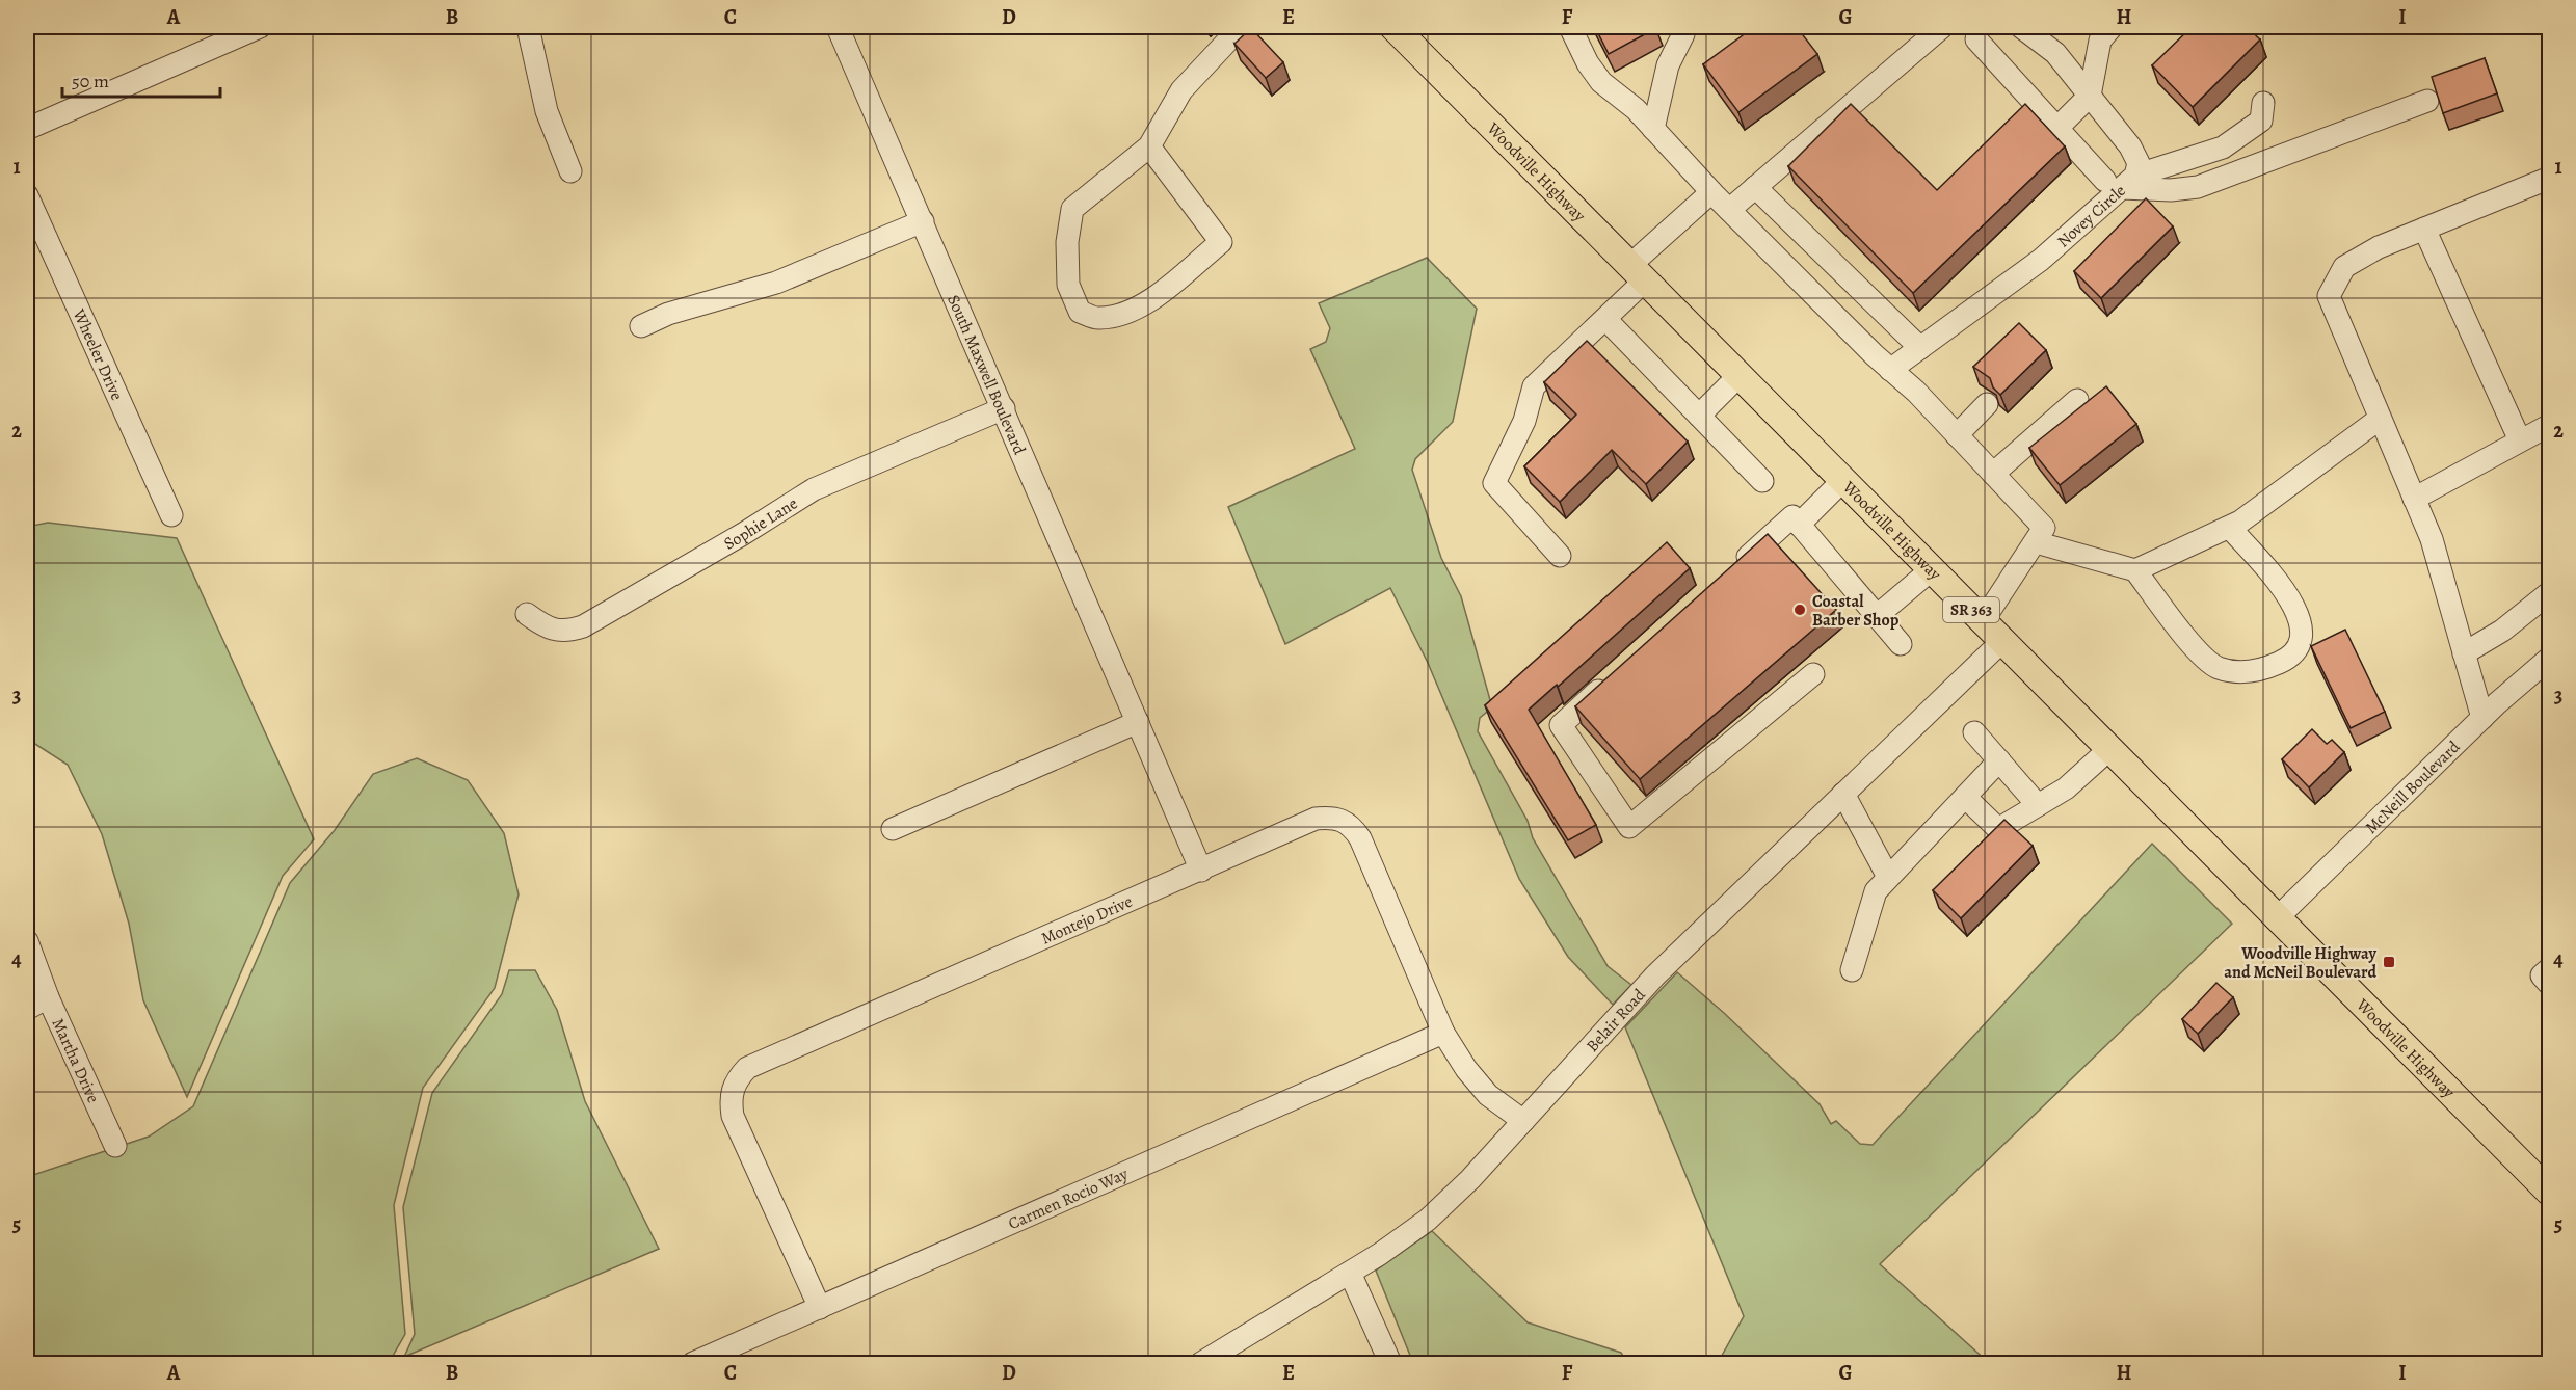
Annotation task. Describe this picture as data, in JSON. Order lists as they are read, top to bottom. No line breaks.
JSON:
{"streets":{"main road":["Woodville Highway","SR 363"],"street":["Novey Circle","Wheeler Drive","South Maxwell Boulevard","Sophie Lane","McNeill Boulevard","Montejo Drive","Belair Road","Martha Drive","Carmen Rocio Way"]},"crossings":[["Woodville Highway","McNeill Boulevard"],["Woodville Highway","Belair Road"],["South Maxwell Boulevard","Sophie Lane"],["South Maxwell Boulevard","Montejo Drive"],["Montejo Drive","Belair Road"],["Montejo Drive","Carmen Rocio Way"]],"places":{"other":["Coastal Barber Shop"],"transit":["Woodville Highway and McNeil Boulevard"]},"scale_bar":"50 m","grid":{"columns":["A","B","C","D","E","F","G","H","I"],"rows":["1","2","3","4","5"]}}
